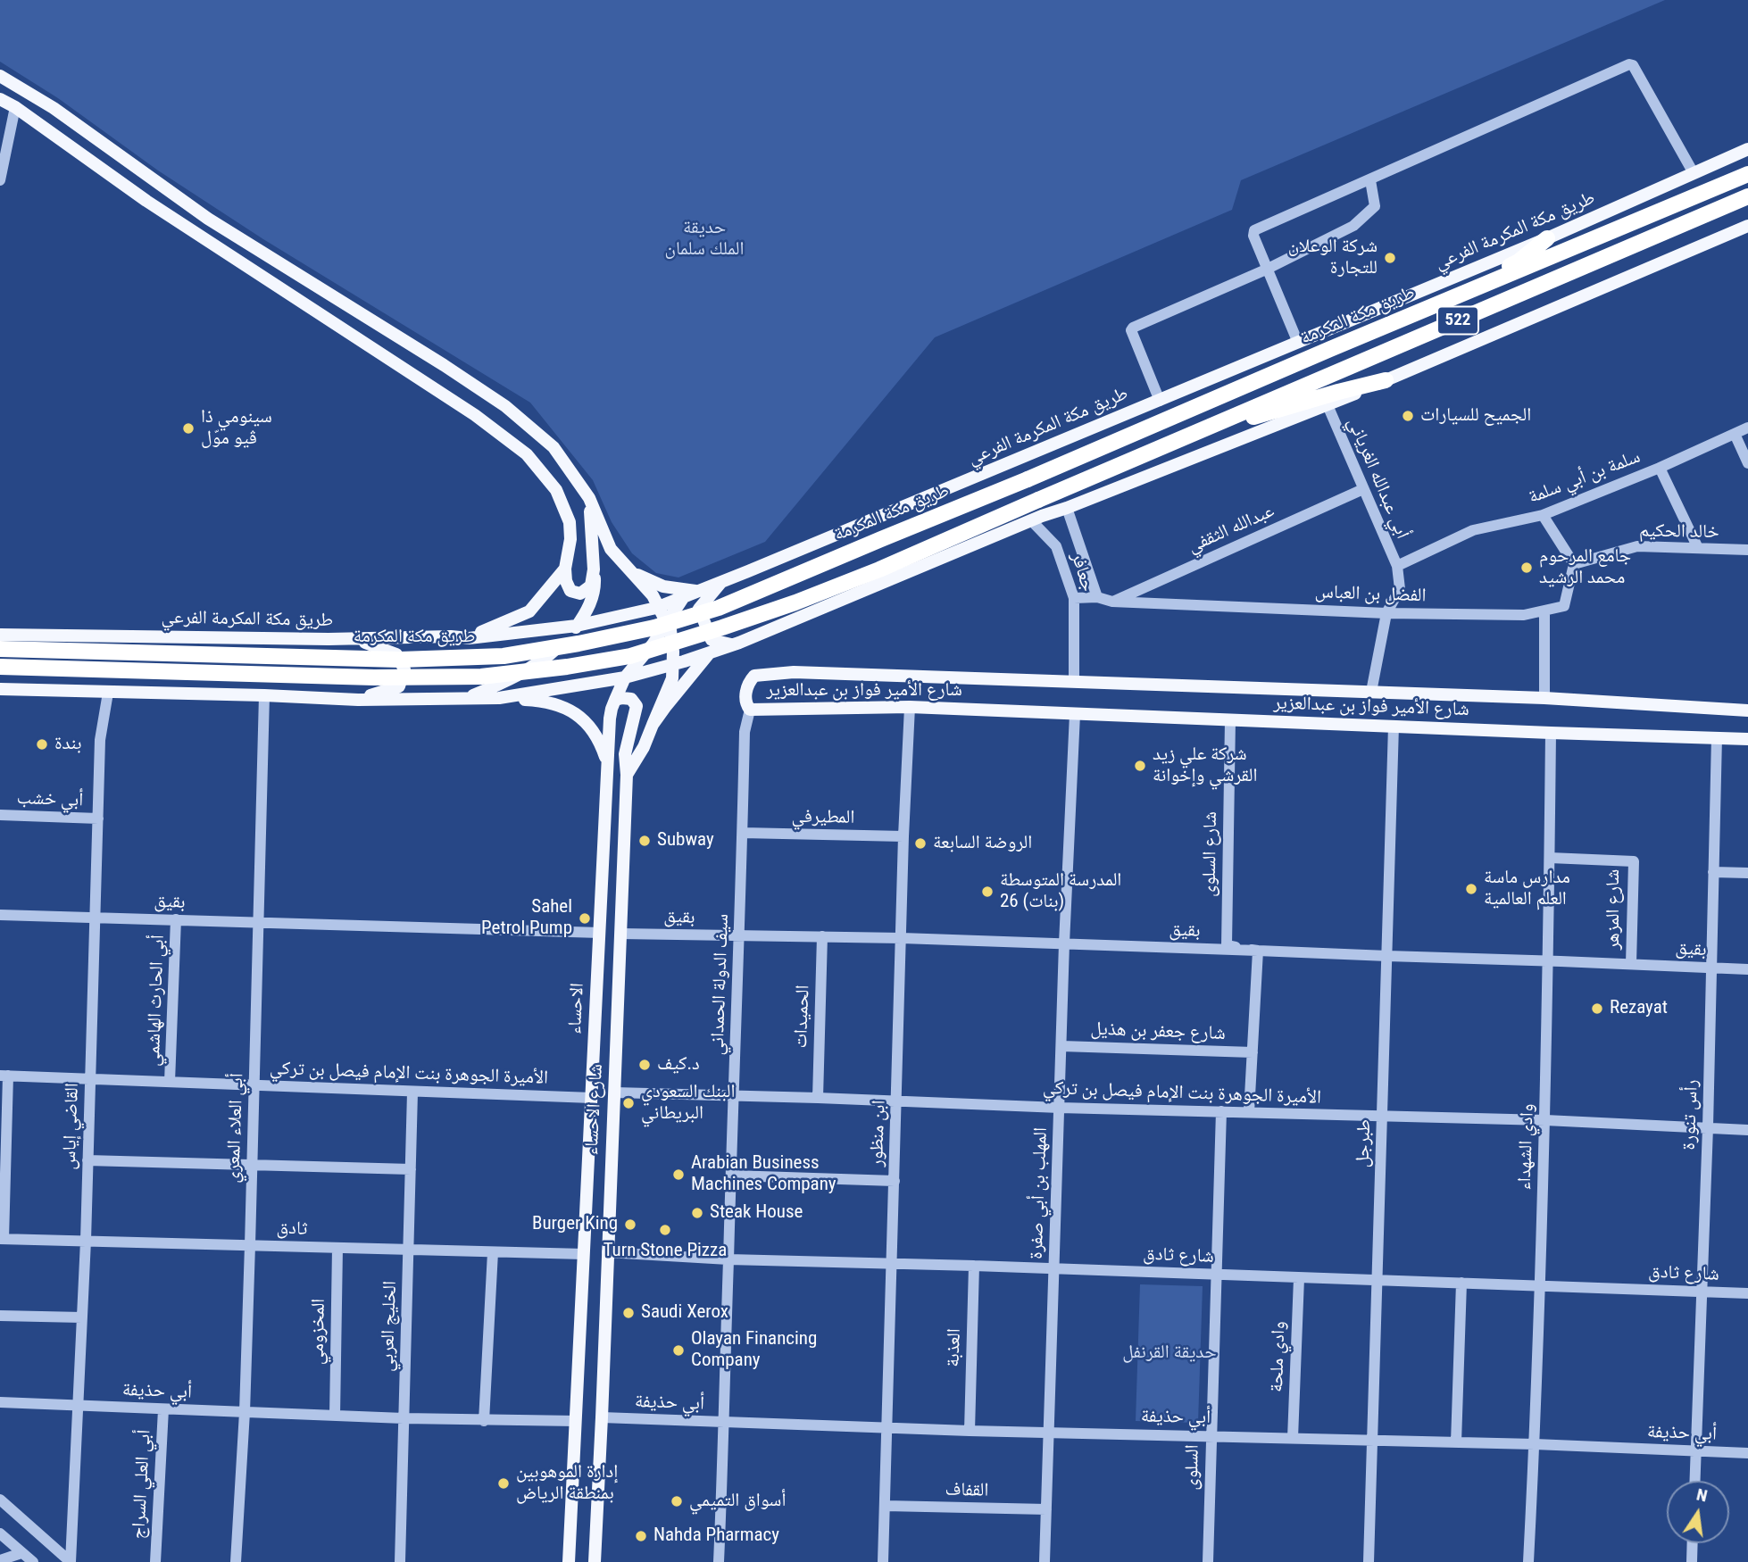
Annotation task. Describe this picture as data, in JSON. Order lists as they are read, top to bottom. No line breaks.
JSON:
{"streets":{"highway":["طريق مكة المكرمة","522"],"main road":["طريق مكة المكرمة الفرعي","شارع الأمير فواز بن عبدالعزير","الاحساء","شارع الاحساء"],"street":["سلمة بن أبي سلمة","أبي عبدالله الغرياني","عبدالله الثقفي","خالد الحكيم","جعافر","الفضل بن العباس","أبي خشب","المطيرفي","شارع السلوى","بقيق","شارع المزهر","سيف الدولة الحمداني","أبي الحارث الهاشمي","الحميدات","شارع جعفر بن هذيل","الأميرة الجوهرة بنت الإمام فيصل بن تركي","رأس تنورة","القاضي إياس","أبي العلاء المعري","ابن منظور","طبرجل","وادي الشهداء","المهلب بن أبي صفرة","ثادق","شارع ثادق","الخليج العربي","المخزومي","العذبة","وادي ملحة","أبي حذيفة","السلوى","أبي العلي السراج","القفاف"]},"crossings":[["سلمة بن أبي سلمة","أبي عبدالله الغرياني"],["أبي عبدالله الغرياني","عبدالله الثقفي"],["عبدالله الثقفي","الفضل بن العباس"],["خالد الحكيم","الفضل بن العباس"],["جعافر","الفضل بن العباس"],["جعافر","شارع الأمير فواز بن عبدالعزير"],["شارع الأمير فواز بن عبدالعزير","شارع السلوى"],["شارع الأمير فواز بن عبدالعزير","سيف الدولة الحمداني"],["شارع الأمير فواز بن عبدالعزير","رأس تنورة"],["شارع الأمير فواز بن عبدالعزير","ابن منظور"],["شارع الأمير فواز بن عبدالعزير","طبرجل"],["شارع الأمير فواز بن عبدالعزير","وادي الشهداء"],["شارع الأمير فواز بن عبدالعزير","المهلب بن أبي صفرة"],["أبي خشب","القاضي إياس"],["المطيرفي","سيف الدولة الحمداني"],["المطيرفي","ابن منظور"],["شارع السلوى","بقيق"],["بقيق","شارع المزهر"],["بقيق","سيف الدولة الحمداني"],["بقيق","أبي الحارث الهاشمي"],["بقيق","الاحساء"],["بقيق","الحميدات"],["بقيق","شارع الاحساء"],["بقيق","رأس تنورة"],["بقيق","القاضي إياس"],["بقيق","أبي العلاء المعري"],["بقيق","ابن منظور"],["بقيق","طبرجل"],["بقيق","وادي الشهداء"],["بقيق","المهلب بن أبي صفرة"],["شارع المزهر","وادي الشهداء"],["سيف الدولة الحمداني","الأميرة الجوهرة بنت الإمام فيصل بن تركي"],["سيف الدولة الحمداني","شارع ثادق"],["سيف الدولة الحمداني","أبي حذيفة"],["أبي الحارث الهاشمي","الأميرة الجوهرة بنت الإمام فيصل بن تركي"],["الاحساء","الأميرة الجوهرة بنت الإمام فيصل بن تركي"],["الاحساء","شارع الاحساء"],["الاحساء","ثادق"],["الاحساء","أبي حذيفة"],["الحميدات","الأميرة الجوهرة بنت الإمام فيصل بن تركي"],["شارع جعفر بن هذيل","المهلب بن أبي صفرة"],["الأميرة الجوهرة بنت الإمام فيصل بن تركي","شارع الاحساء"],["الأميرة الجوهرة بنت الإمام فيصل بن تركي","رأس تنورة"],["الأميرة الجوهرة بنت الإمام فيصل بن تركي","القاضي إياس"],["الأميرة الجوهرة بنت الإمام فيصل بن تركي","أبي العلاء المعري"],["الأميرة الجوهرة بنت الإمام فيصل بن تركي","ابن منظور"],["الأميرة الجوهرة بنت الإمام فيصل بن تركي","طبرجل"],["الأميرة الجوهرة بنت الإمام فيصل بن تركي","وادي الشهداء"],["الأميرة الجوهرة بنت الإمام فيصل بن تركي","المهلب بن أبي صفرة"],["الأميرة الجوهرة بنت الإمام فيصل بن تركي","الخليج العربي"],["الأميرة الجوهرة بنت الإمام فيصل بن تركي","السلوى"],["شارع الاحساء","شارع ثادق"],["شارع الاحساء","أبي حذيفة"],["رأس تنورة","شارع ثادق"],["رأس تنورة","أبي حذيفة"],["القاضي إياس","ثادق"],["القاضي إياس","أبي حذيفة"],["أبي العلاء المعري","ثادق"],["أبي العلاء المعري","أبي حذيفة"],["ابن منظور","شارع ثادق"],["ابن منظور","أبي حذيفة"],["ابن منظور","القفاف"],["طبرجل","شارع ثادق"],["طبرجل","أبي حذيفة"],["وادي الشهداء","شارع ثادق"],["وادي الشهداء","أبي حذيفة"],["المهلب بن أبي صفرة","شارع ثادق"],["المهلب بن أبي صفرة","أبي حذيفة"],["المهلب بن أبي صفرة","القفاف"],["ثادق","الخليج العربي"],["ثادق","المخزومي"],["شارع ثادق","العذبة"],["شارع ثادق","وادي ملحة"],["شارع ثادق","السلوى"],["الخليج العربي","أبي حذيفة"],["المخزومي","أبي حذيفة"],["العذبة","أبي حذيفة"],["وادي ملحة","أبي حذيفة"],["أبي حذيفة","السلوى"],["أبي حذيفة","أبي العلي السراج"]],"parks":["حديقة الملك سلمان","حديقة القرنفل"],"places":["شركة الوعلان للتجارة","الجميح للسيارات","سينومي ذا ڤيو موّل","جامع المرحوم محمد الرشيد","بندة","شركة علي زيد القرشي وإخوانة","Subway","الروضة السابعة","مدارس ماسة العلم العالمية","المدرسة المتوسطة 26 (بنات)","Sahel Petrol Pump","Rezayat","د.كيف","البنك السعودي البريطاني","Arabian Business Machines Company","Steak House","Burger King","Turn Stone Pizza","Saudi Xerox","Olayan Financing Company","إدارة الموهوبين بمنطقة الرياض","أسواق التميمي","Nahda Pharmacy"],"north":"top"}
